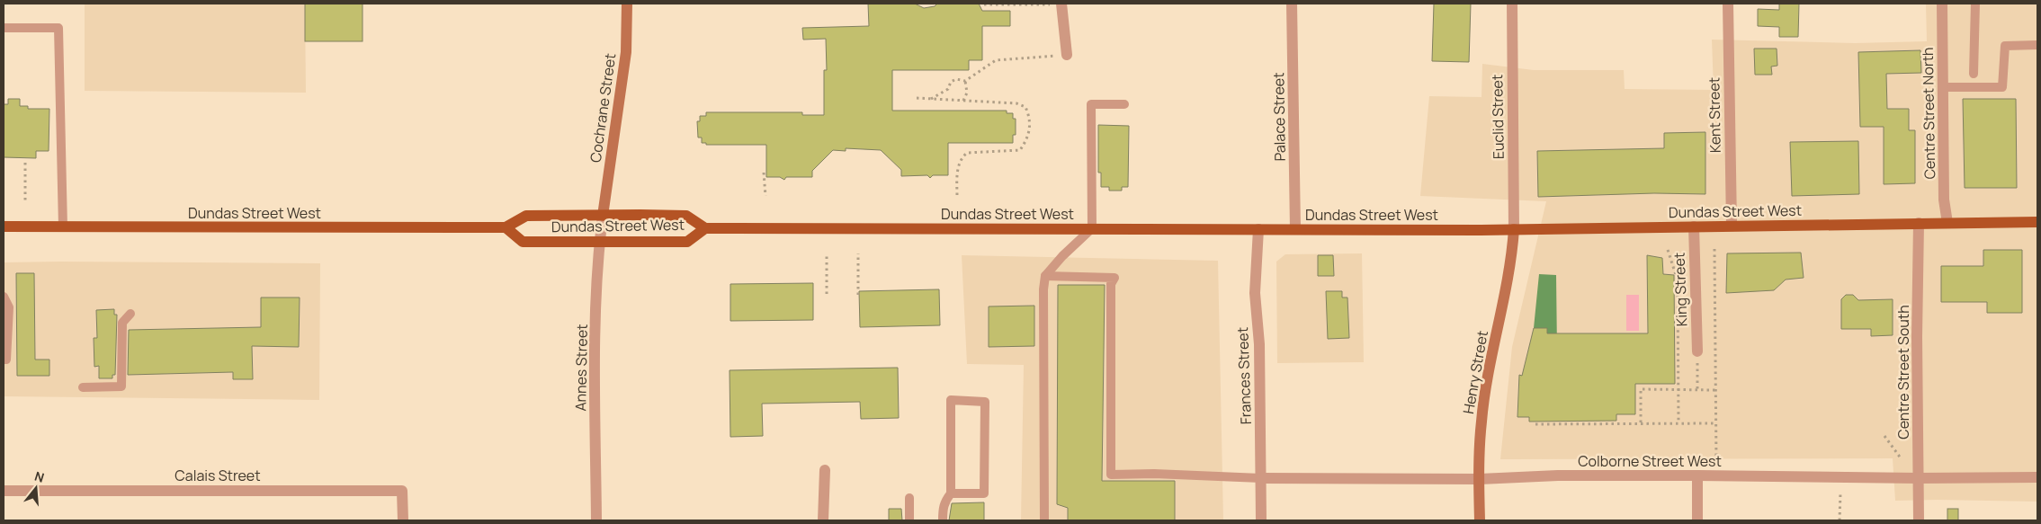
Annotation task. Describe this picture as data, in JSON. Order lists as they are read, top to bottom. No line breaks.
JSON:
{"streets":{"main road":["Cochrane Street","Dundas Street West","Henry Street"],"street":["Centre Street North","Kent Street","Palace Street","Euclid Street","King Street","Annes Street","Centre Street South","Frances Street","Colborne Street West","Calais Street"]},"crossings":[["Cochrane Street","Dundas Street West"],["Cochrane Street","Annes Street"],["Centre Street North","Dundas Street West"],["Kent Street","Dundas Street West"],["Palace Street","Dundas Street West"],["Euclid Street","Dundas Street West"],["Euclid Street","Henry Street"],["Dundas Street West","King Street"],["Dundas Street West","Annes Street"],["Dundas Street West","Henry Street"],["Dundas Street West","Centre Street South"],["Dundas Street West","Frances Street"],["Henry Street","Colborne Street West"],["Centre Street South","Colborne Street West"],["Frances Street","Colborne Street West"]],"north":"top"}
